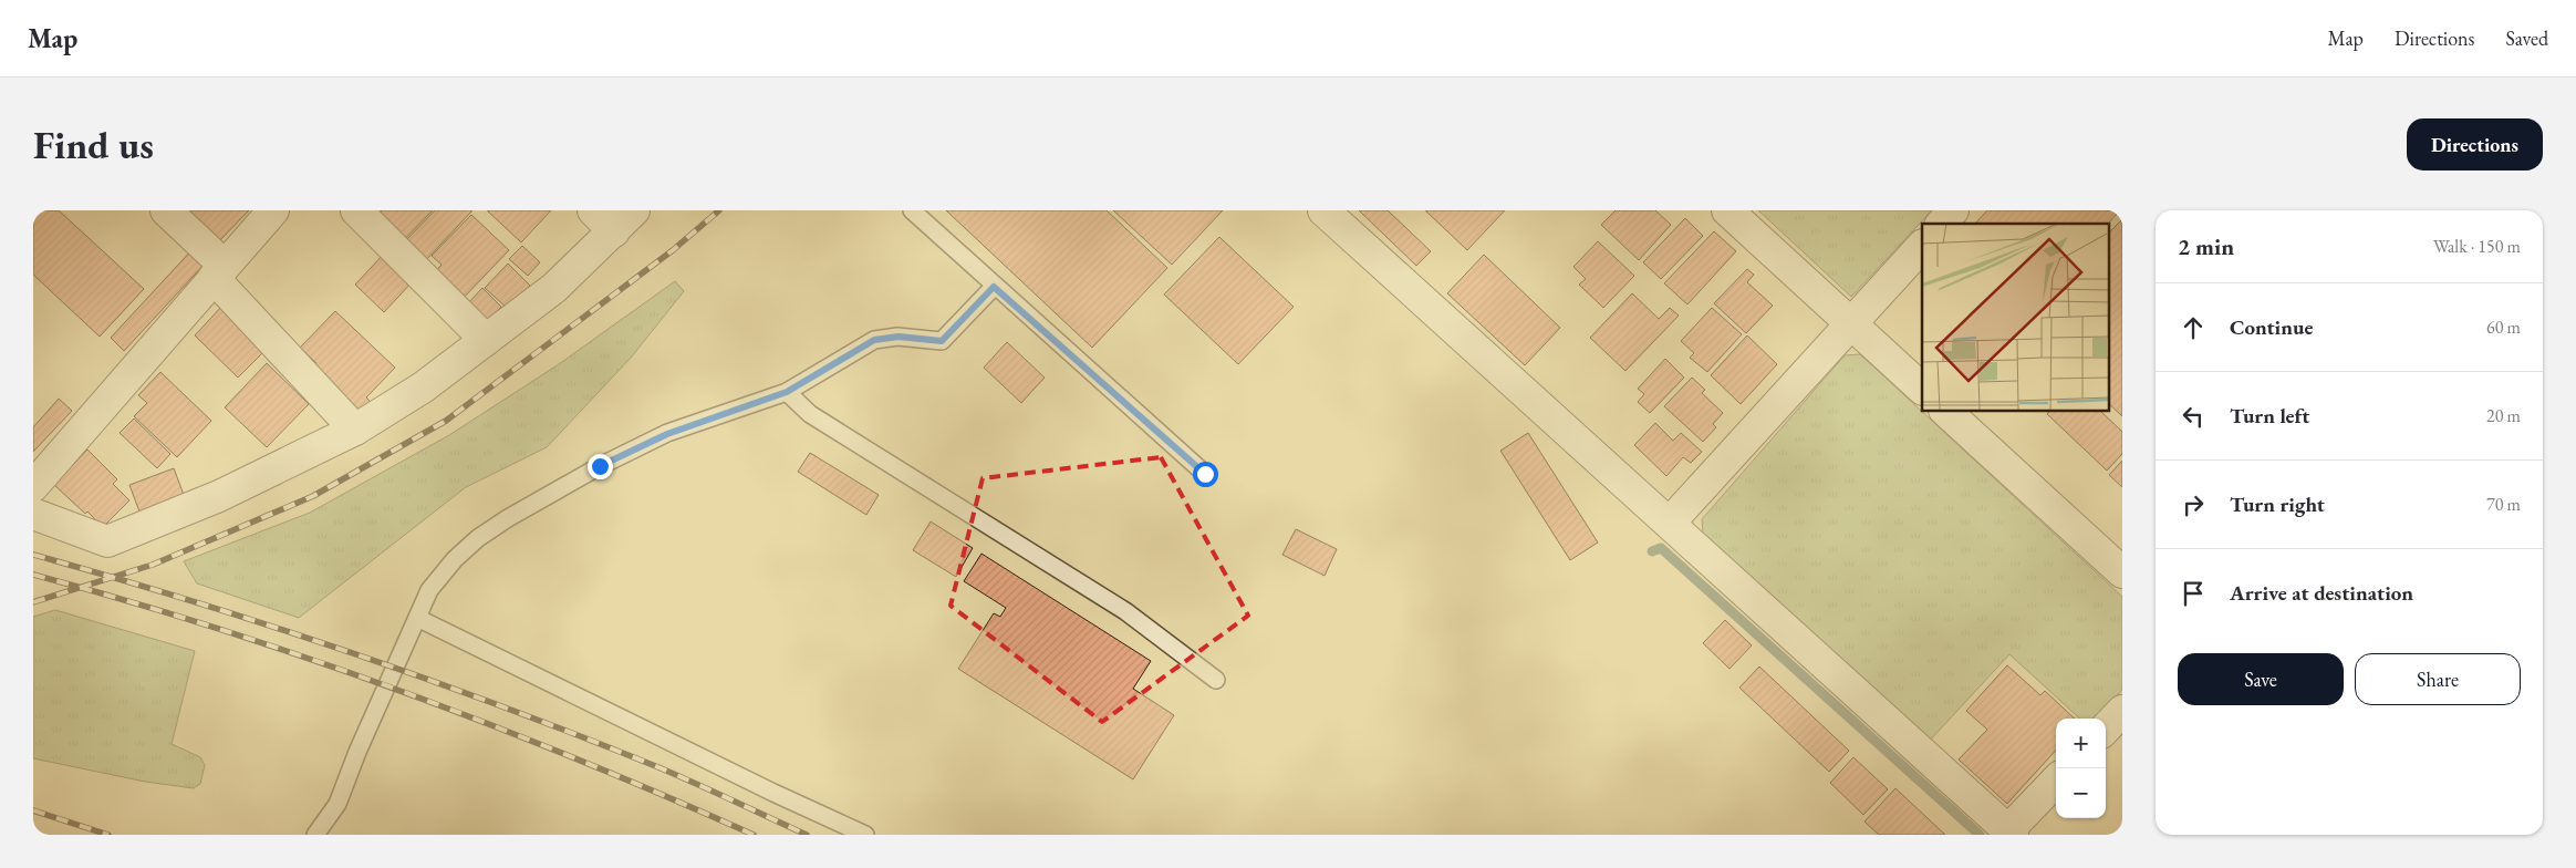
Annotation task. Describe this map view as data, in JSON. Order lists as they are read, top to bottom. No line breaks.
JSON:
{"page":{"header":"Map","nav":["Map","Directions","Saved"],"buttons":["Directions",["Save","Share"]],"title":"Find us","heading":["2 min","Walk · 150 m"],"list":[["Continue","60 m"],["Turn left","20 m"],["Turn right","70 m"],"Arrive at destination"],"map_buttons":["+","−"]}}
